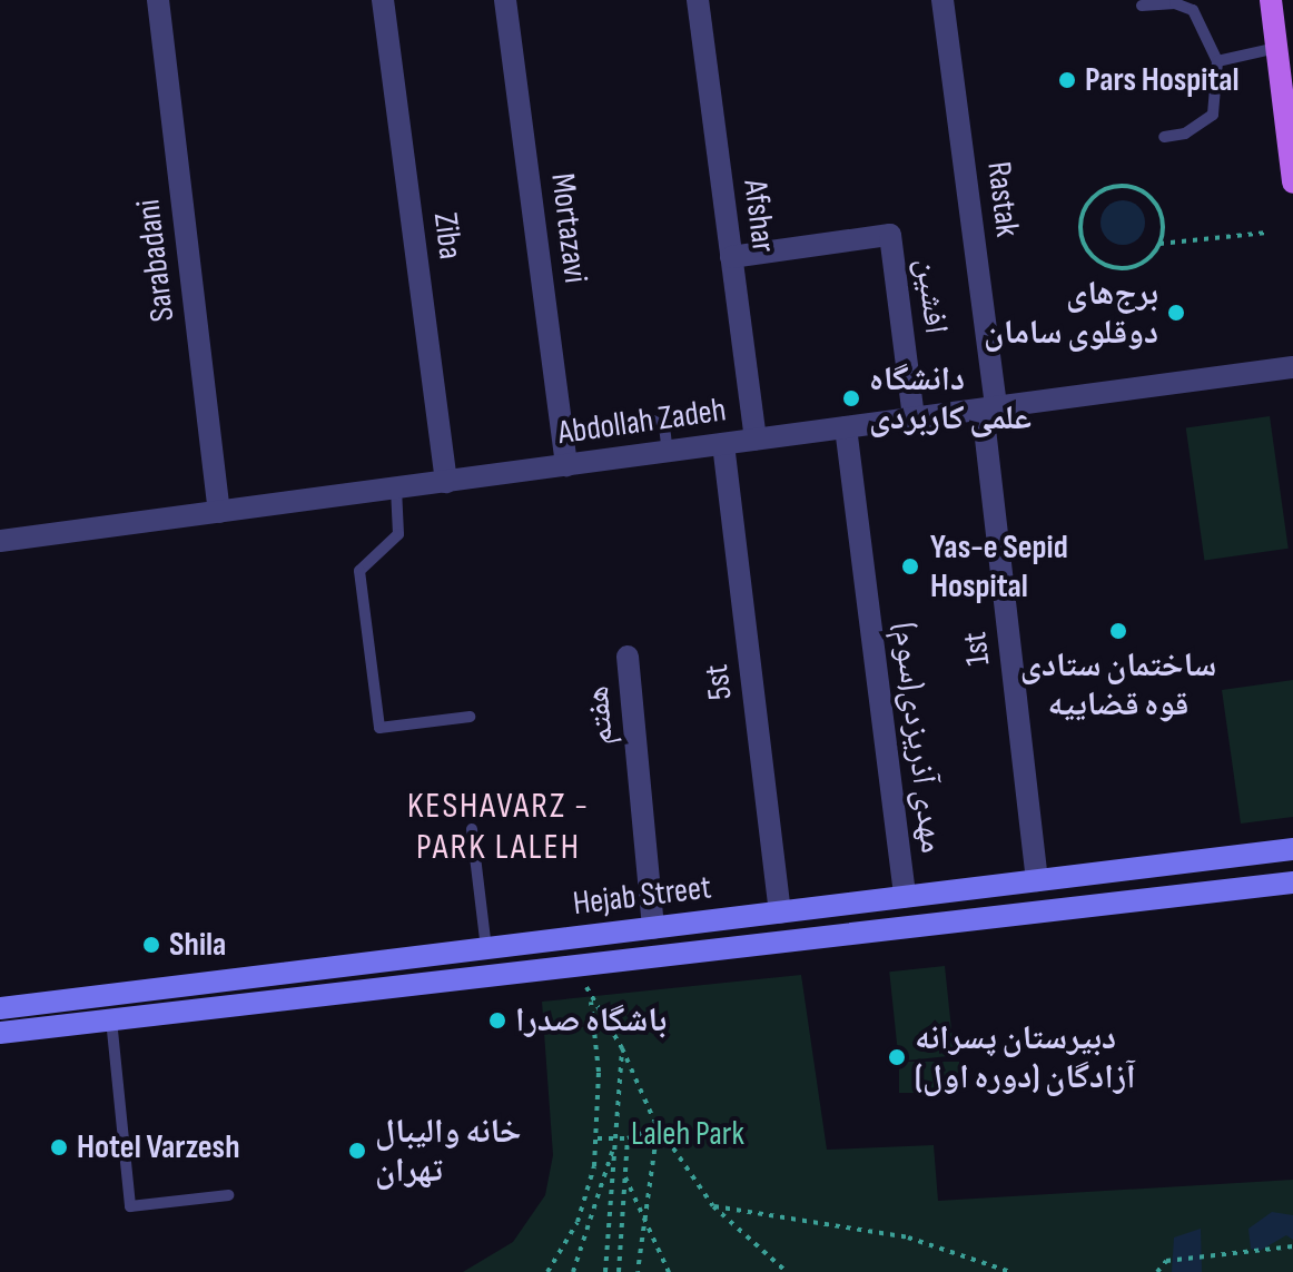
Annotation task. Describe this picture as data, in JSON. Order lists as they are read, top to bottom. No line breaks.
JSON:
{"streets":{"main road":["Hejab Street"],"street":["Rastak","Afshar","Mortazavi","Ziba","Sarabadani","افشین","Abdollah Zadeh","1st","5st","هفتم","مهدی آذریزدی(سوم)"]},"crossings":[["Rastak","Abdollah Zadeh"],["Rastak","1st"],["Afshar","افشین"],["Afshar","Abdollah Zadeh"],["Mortazavi","Abdollah Zadeh"],["Ziba","Abdollah Zadeh"],["Sarabadani","Abdollah Zadeh"],["افشین","Abdollah Zadeh"],["Abdollah Zadeh","1st"],["Abdollah Zadeh","5st"],["Abdollah Zadeh","مهدی آذریزدی(سوم)"],["1st","Hejab Street"],["5st","Hejab Street"],["هفتم","Hejab Street"],["مهدی آذریزدی(سوم)","Hejab Street"]],"districts":["KESHAVARZ - PARK LALEH"],"parks":["Laleh Park"],"places":["Pars Hospital","برج‌های دوقلوی سامان","دانشگاه علمی کاربردی","Yas-e Sepid Hospital","ساختمان ستادی قوه قضاییه","Shila","باشگاه صدرا","دبيرستان پسرانه آزادگان (دوره اول)","Hotel Varzesh","خانه والیبال تهران"]}
